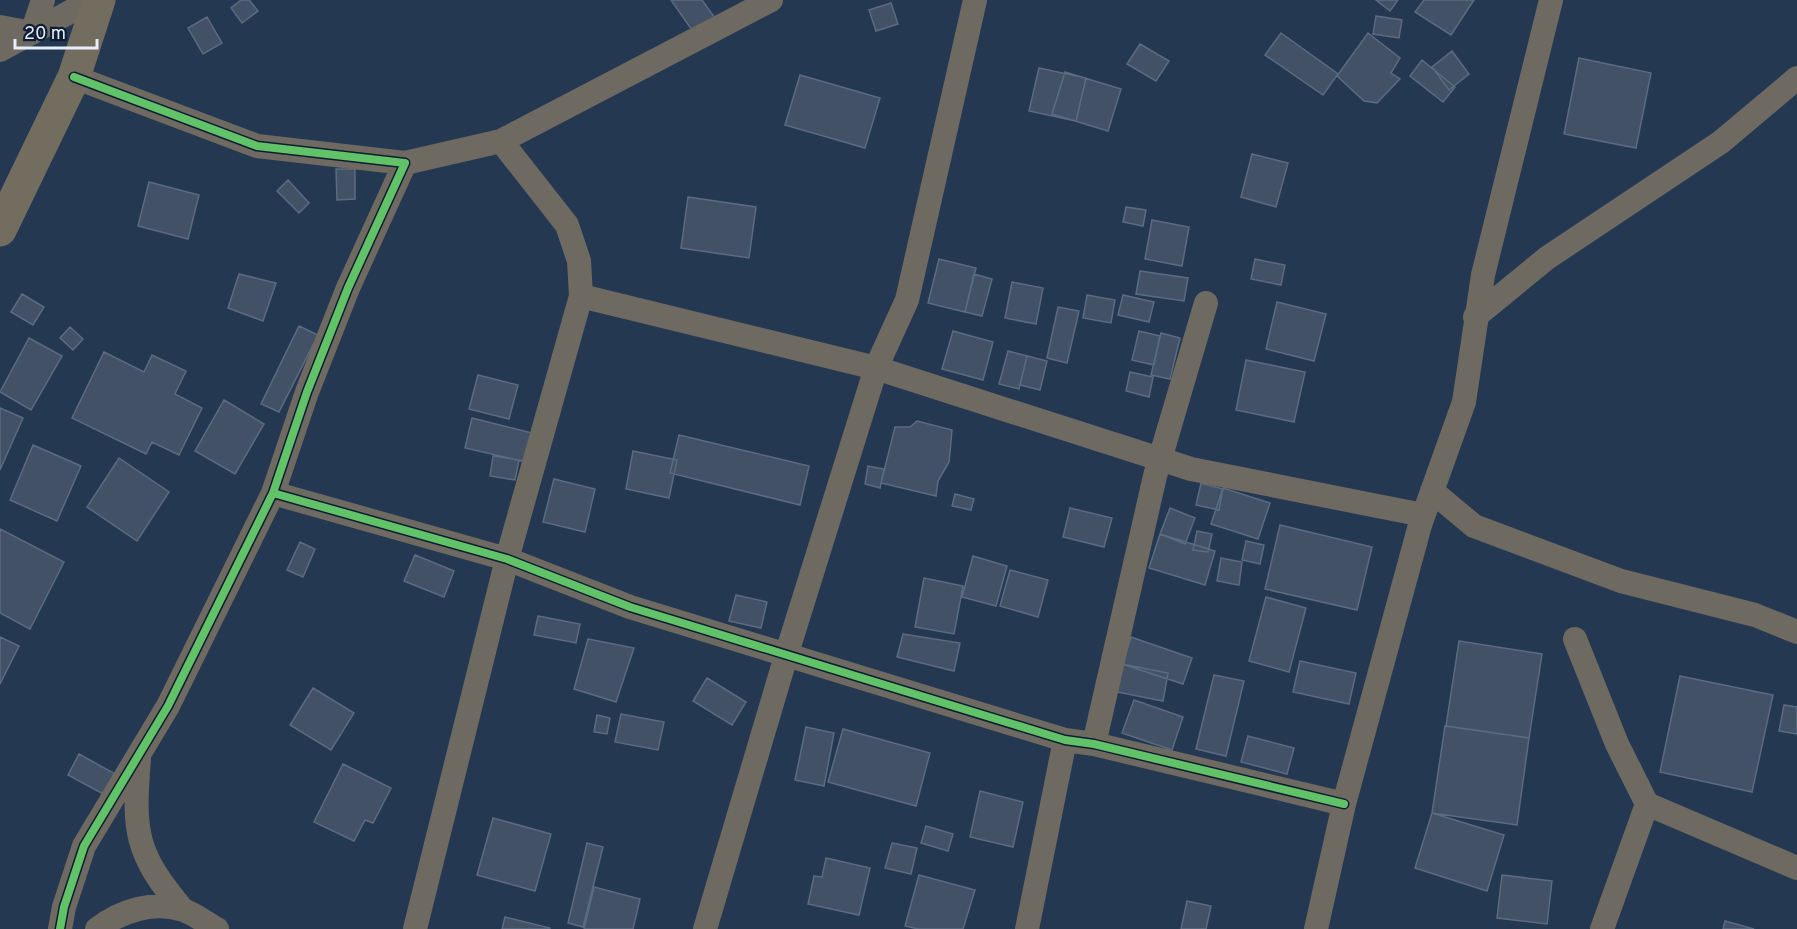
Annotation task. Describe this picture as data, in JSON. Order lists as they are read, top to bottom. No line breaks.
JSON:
{"scale_bar":"20 m"}
